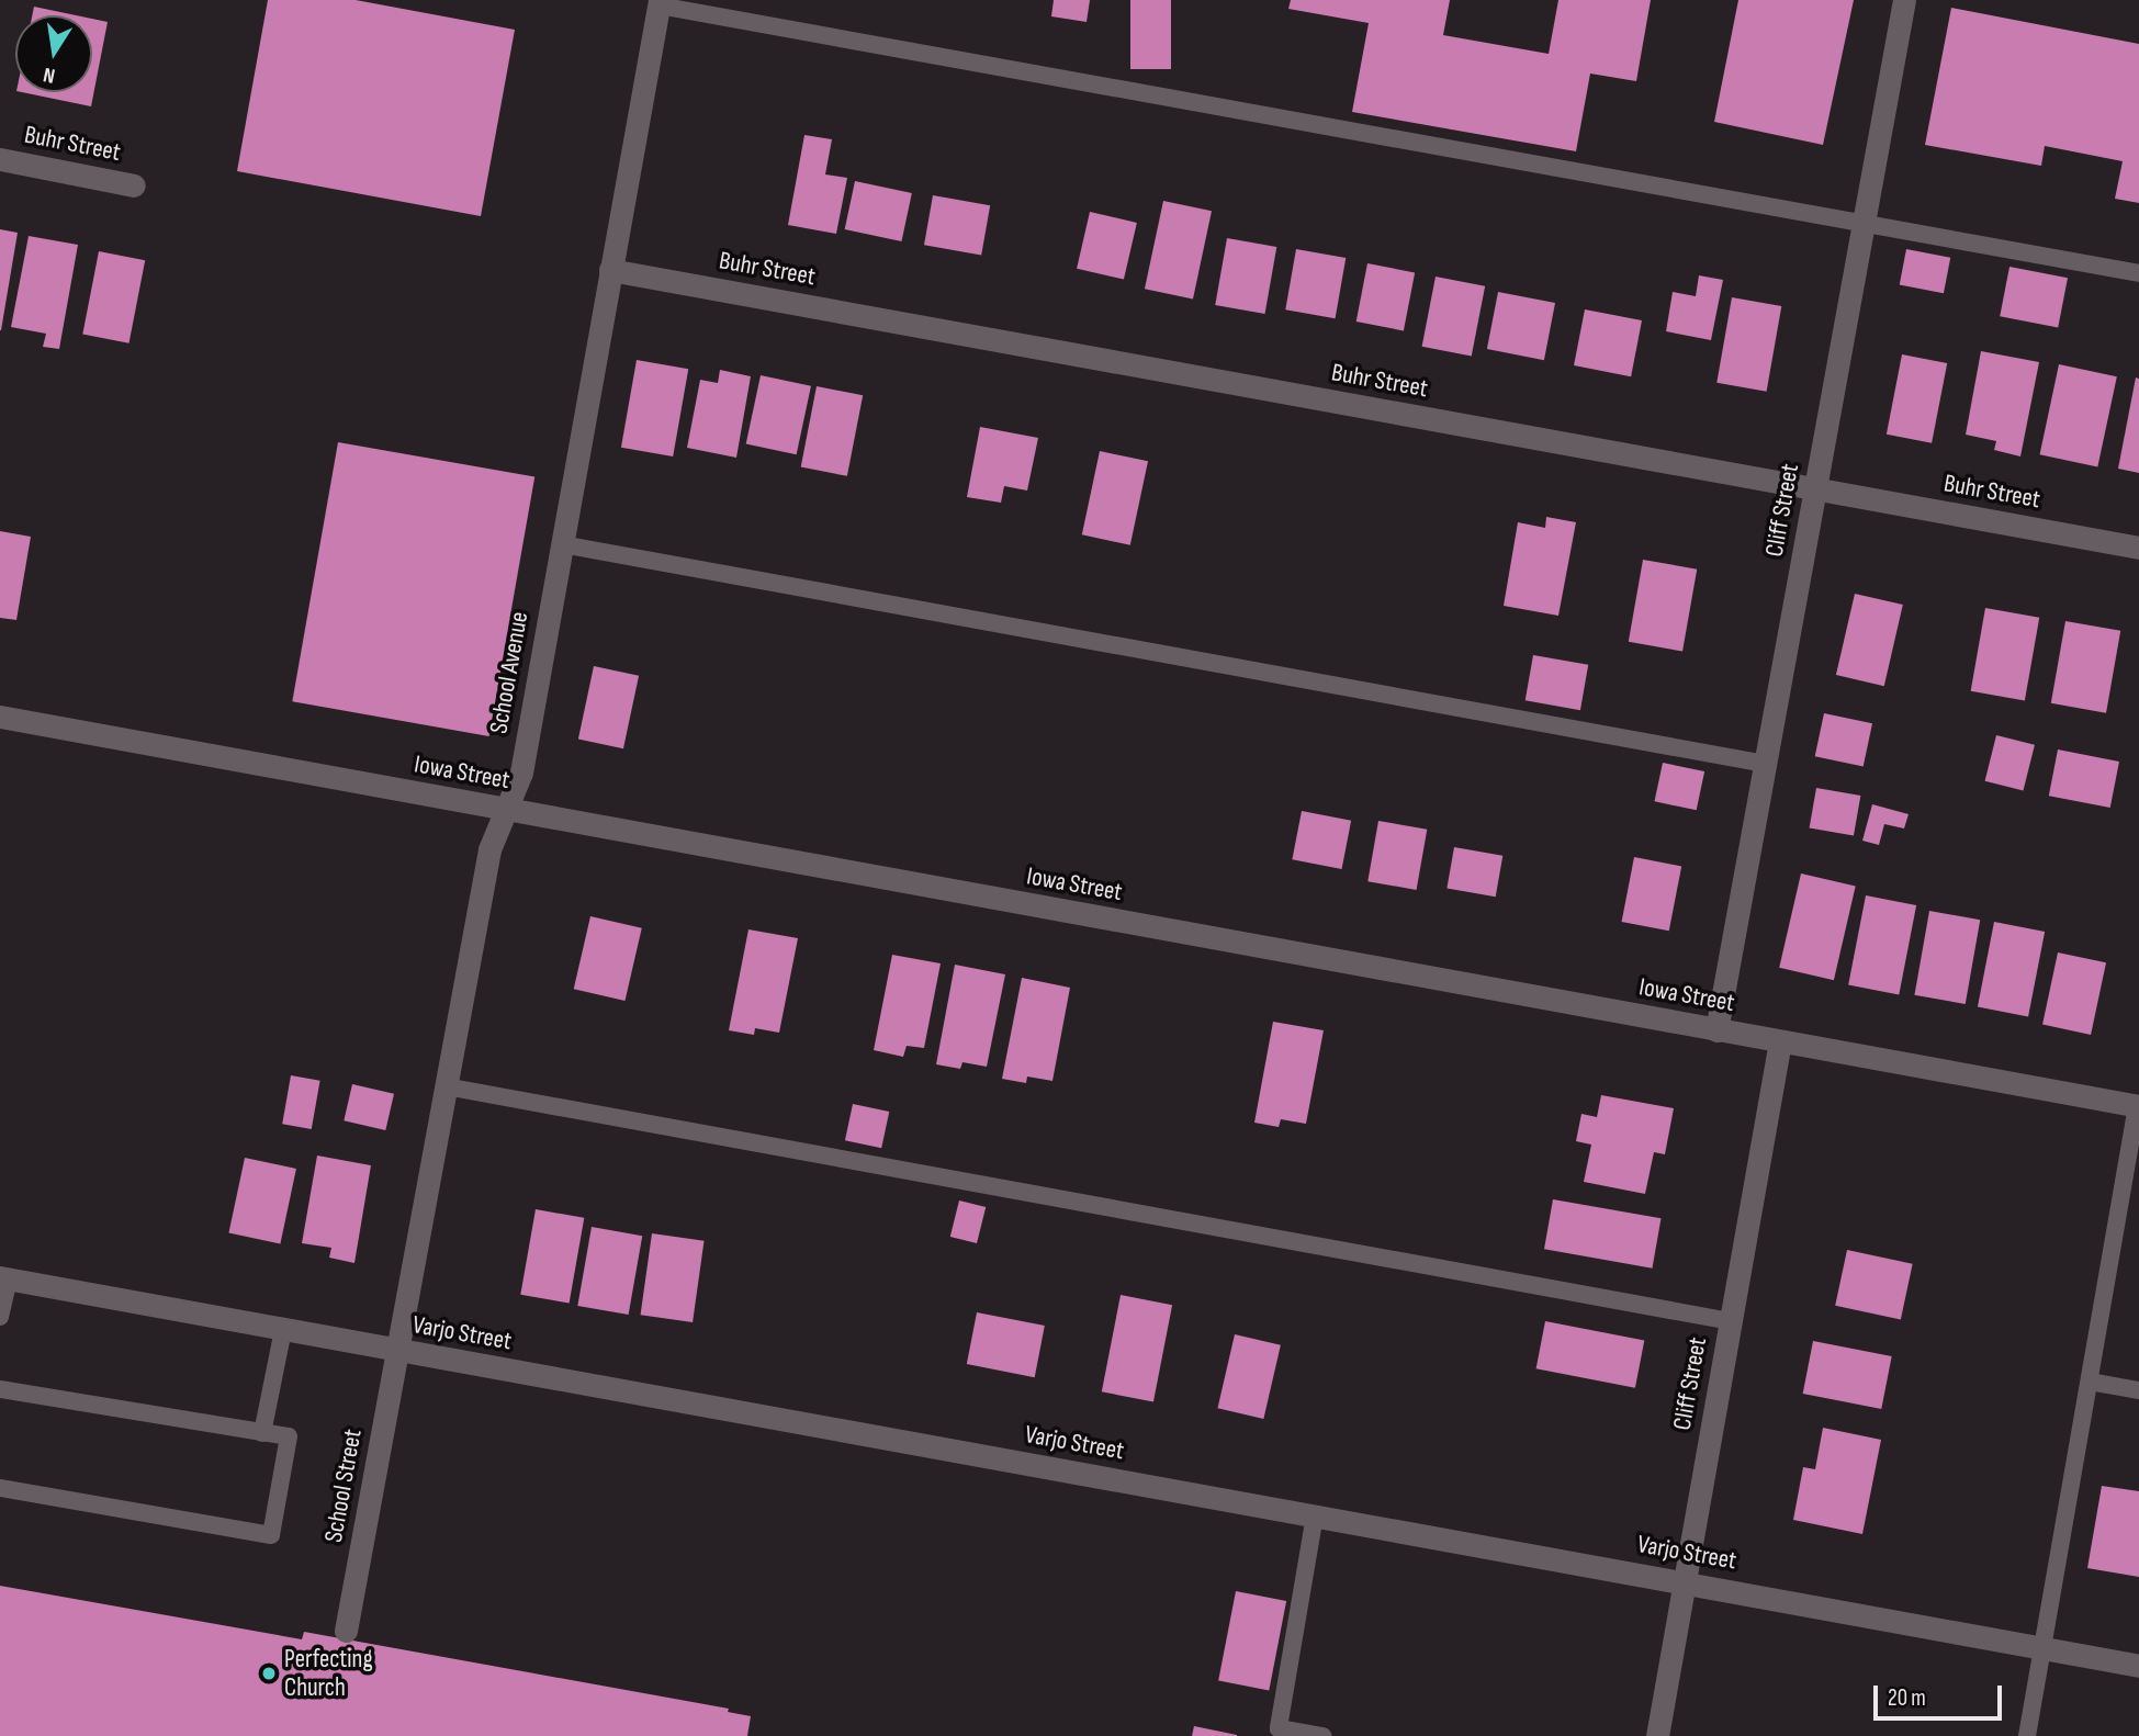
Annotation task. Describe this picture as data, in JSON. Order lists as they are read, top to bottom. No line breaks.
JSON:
{"streets":{"street":["Buhr Street","Cliff Street","School Avenue","Iowa Street","Varjo Street","School Street"]},"crossings":[["Buhr Street","Cliff Street"],["Buhr Street","School Avenue"],["Cliff Street","Iowa Street"],["Cliff Street","Varjo Street"],["School Avenue","Iowa Street"],["School Avenue","Varjo Street"],["School Avenue","School Street"],["Varjo Street","School Street"]],"places":["Perfecting Church"],"scale_bar":"20 m","north":"bottom"}
